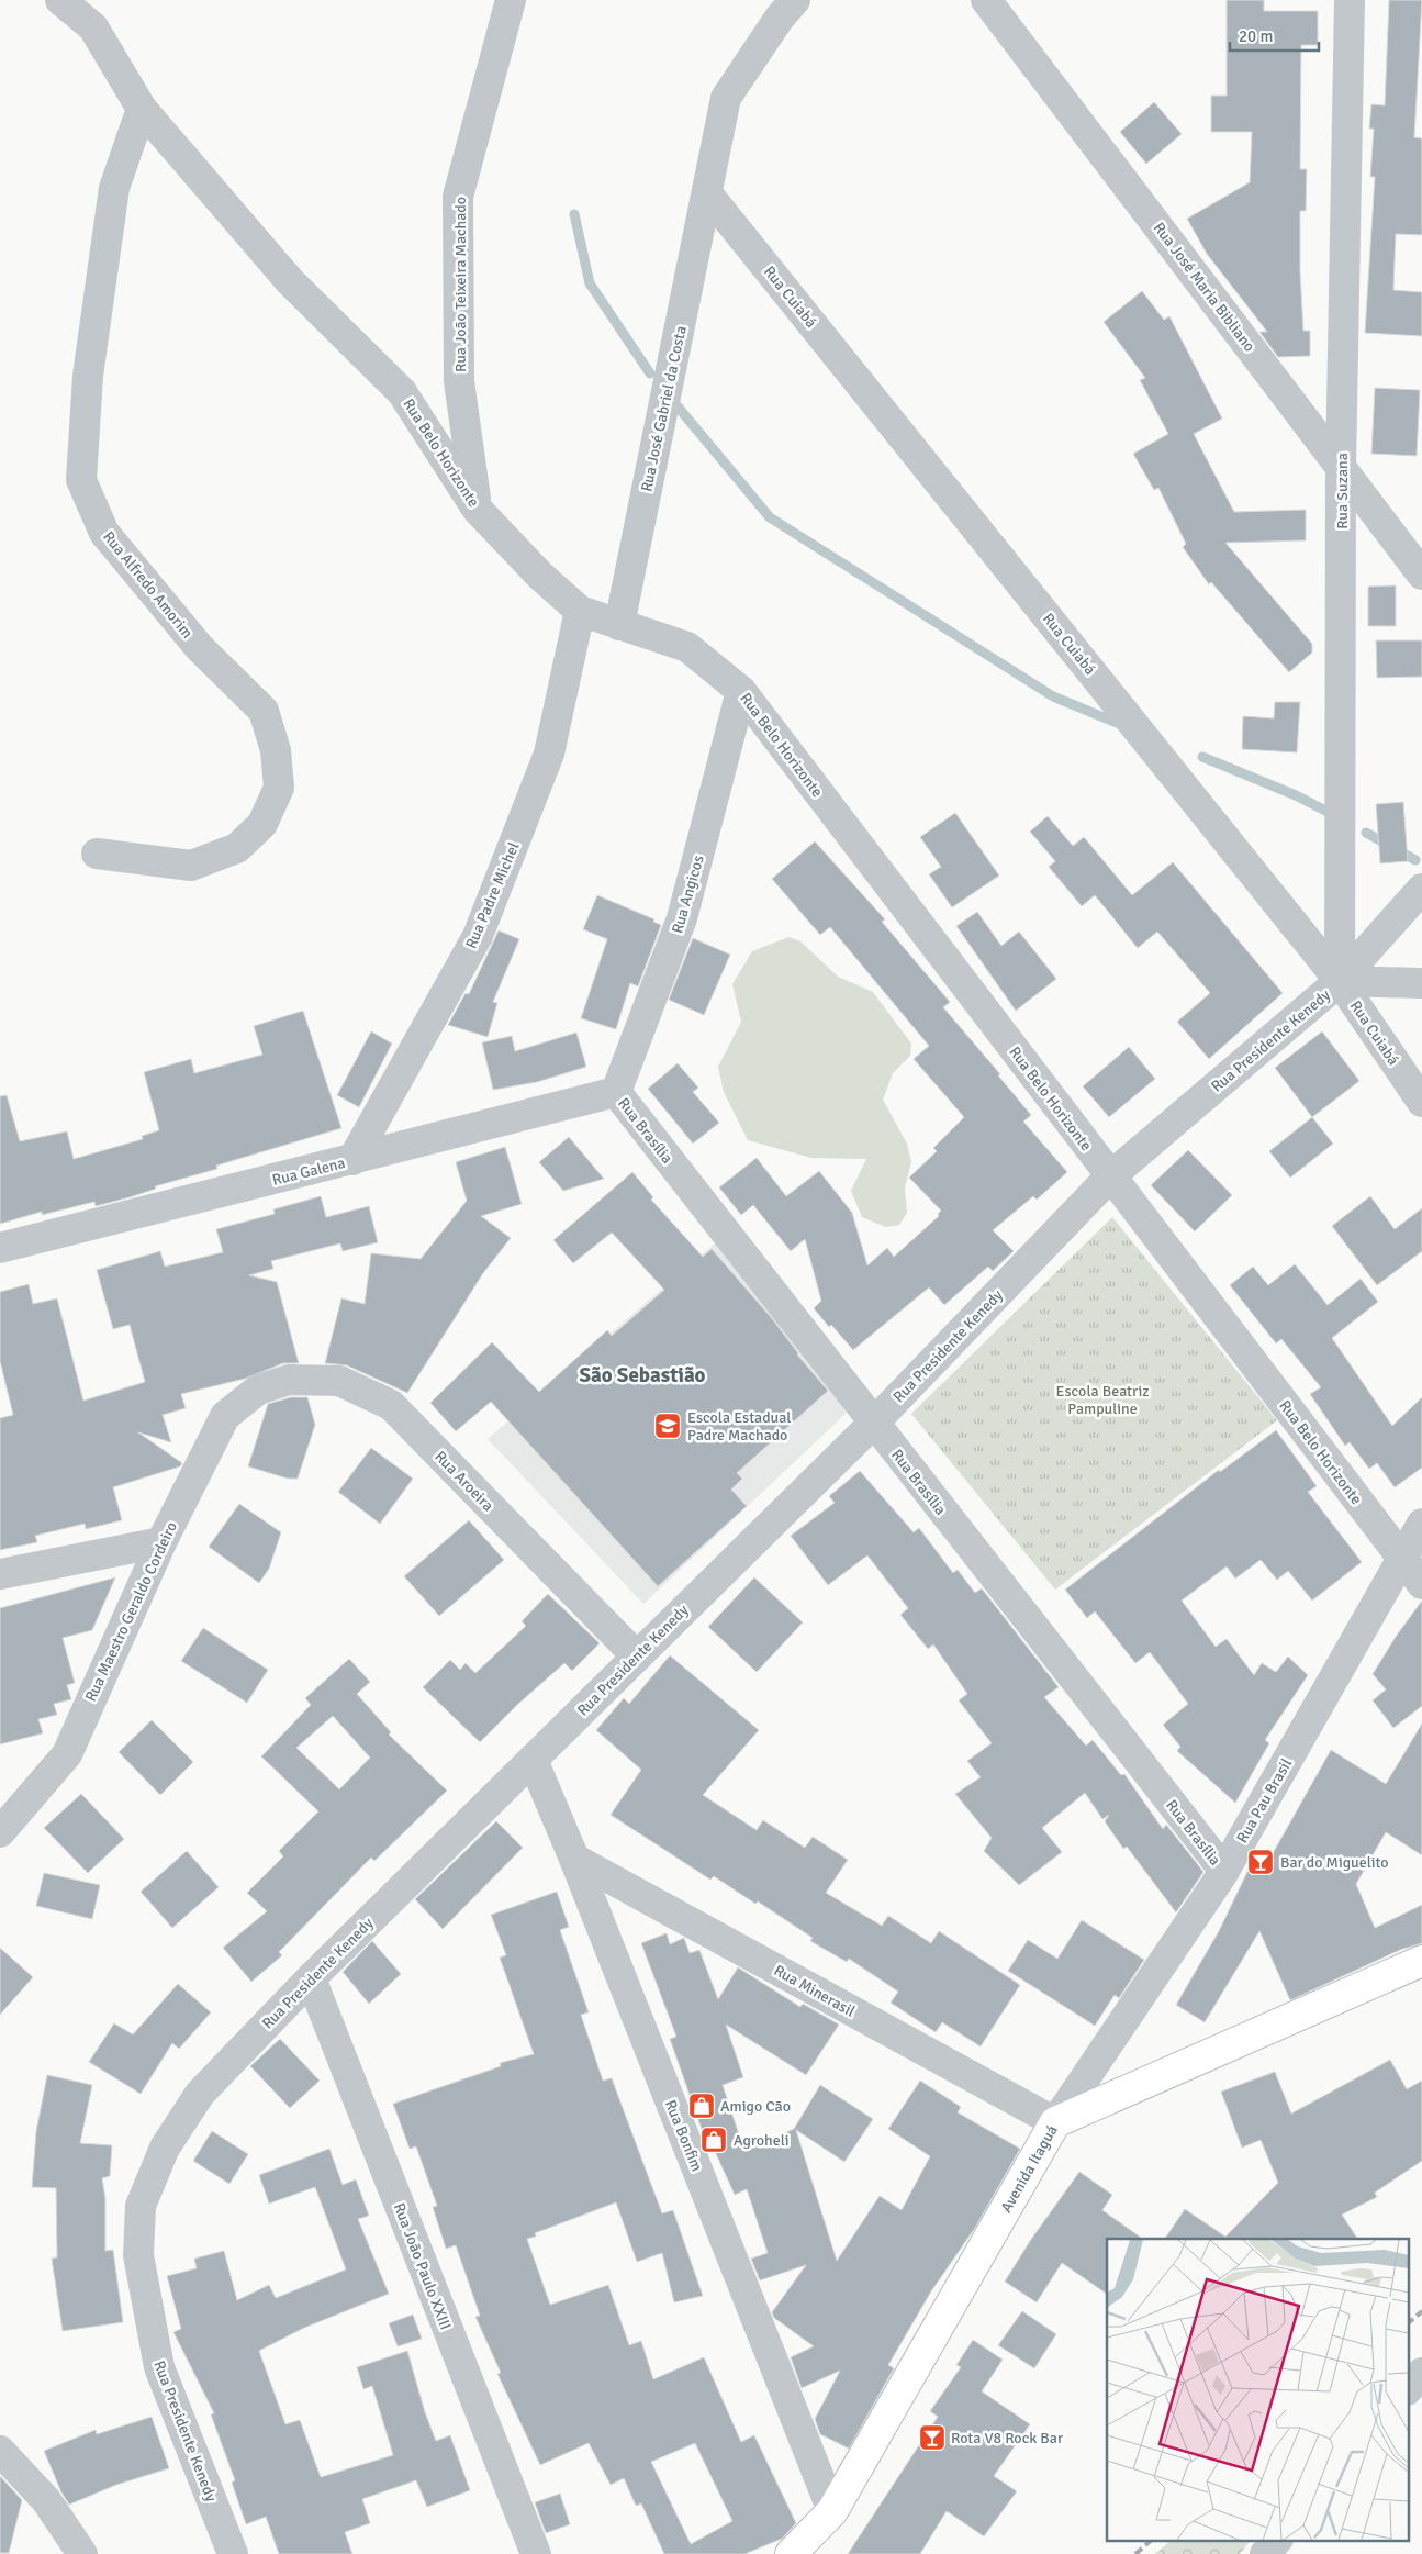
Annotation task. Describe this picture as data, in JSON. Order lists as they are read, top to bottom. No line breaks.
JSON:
{"streets":{"main road":["Avenida Itaguá"],"street":["Rua João Teixeira Machado","Rua José Maria Bibliano","Rua Cuiabá","Rua José Gabriel da Costa","Rua Belo Horizonte","Rua Suzana","Rua Alfredo Amorim","Rua Angicos","Rua Padre Michel","Rua Presidente Kenedy","Rua Brasília","Rua Galena","Rua Aroeira","Rua Maestro Geraldo Cordeiro","Rua Pau Brasil","Rua Minerasil","Rua Bonfim","Rua João Paulo XXIII"]},"crossings":[["Rua João Teixeira Machado","Rua Belo Horizonte"],["Rua José Maria Bibliano","Rua Suzana"],["Rua Cuiabá","Rua José Gabriel da Costa"],["Rua Cuiabá","Rua Suzana"],["Rua Cuiabá","Rua Presidente Kenedy"],["Rua José Gabriel da Costa","Rua Belo Horizonte"],["Rua Belo Horizonte","Rua Alfredo Amorim"],["Rua Belo Horizonte","Rua Angicos"],["Rua Belo Horizonte","Rua Padre Michel"],["Rua Belo Horizonte","Rua Presidente Kenedy"],["Rua Belo Horizonte","Rua Pau Brasil"],["Rua Suzana","Rua Presidente Kenedy"],["Rua Angicos","Rua Brasília"],["Rua Angicos","Rua Galena"],["Rua Padre Michel","Rua Galena"],["Rua Presidente Kenedy","Rua Brasília"],["Rua Presidente Kenedy","Rua Aroeira"],["Rua Presidente Kenedy","Rua Bonfim"],["Rua Presidente Kenedy","Rua João Paulo XXIII"],["Rua Brasília","Rua Galena"],["Rua Brasília","Rua Pau Brasil"],["Rua Aroeira","Rua Maestro Geraldo Cordeiro"],["Rua Pau Brasil","Rua Minerasil"],["Rua Pau Brasil","Avenida Itaguá"],["Rua Minerasil","Rua Bonfim"],["Rua Minerasil","Avenida Itaguá"],["Rua Bonfim","Avenida Itaguá"]],"districts":["São Sebastião"],"parks":["Escola Beatriz Pampuline"],"places":{"school or university":["Escola Estadual Padre Machado"],"bar":["Bar do Miguelito","Rota V8 Rock Bar"],"shop":["Amigo Cão","Agroheli"]},"scale_bar":"20 m"}
